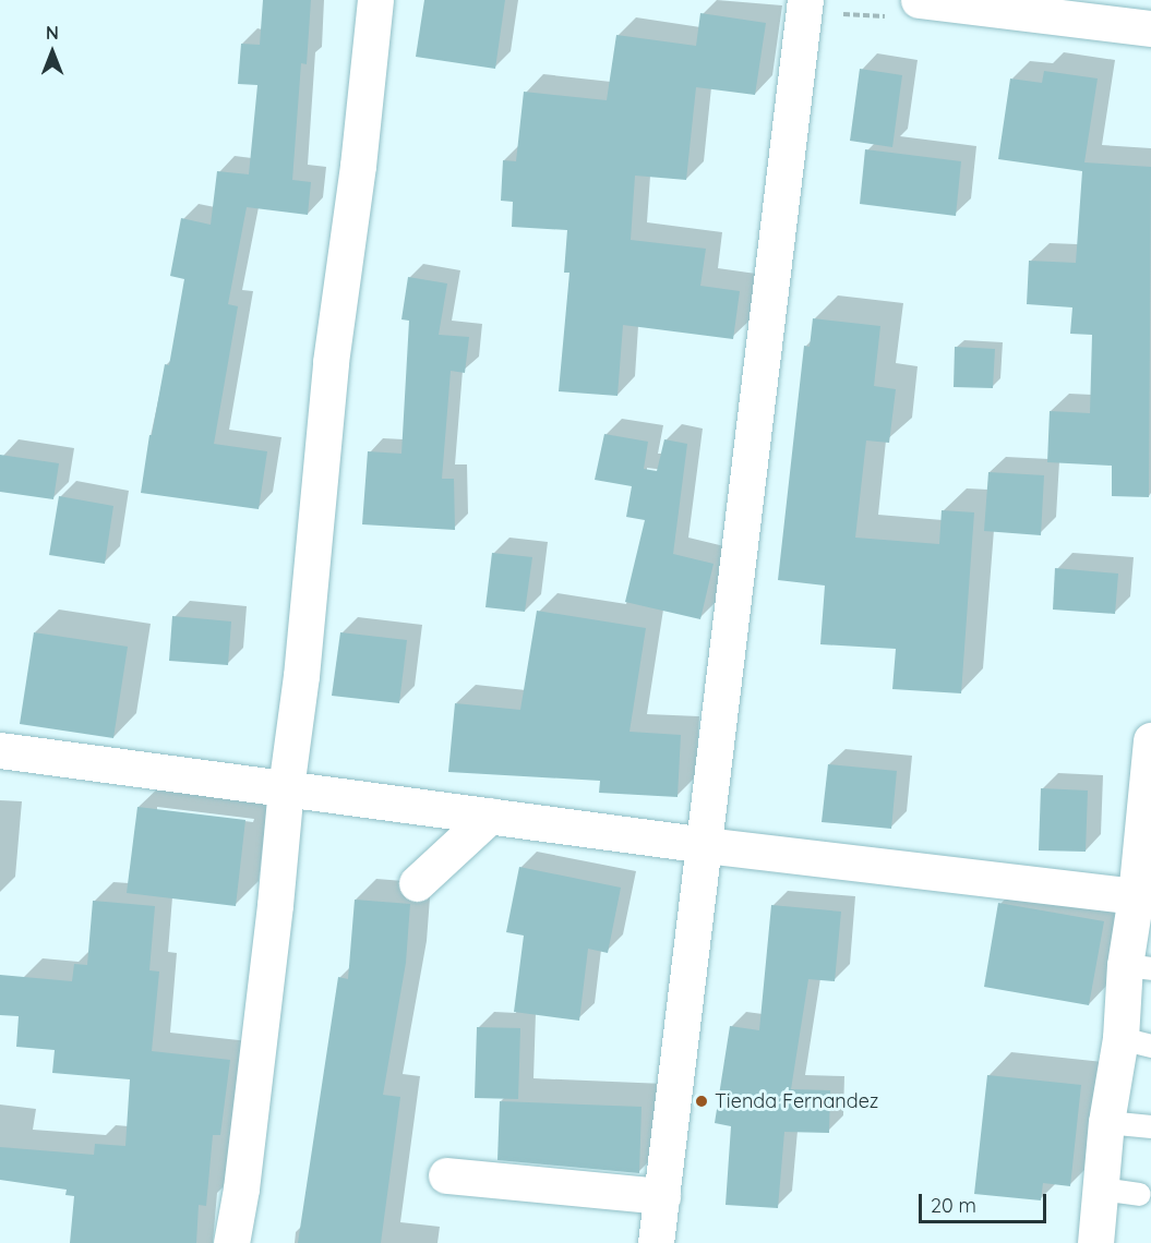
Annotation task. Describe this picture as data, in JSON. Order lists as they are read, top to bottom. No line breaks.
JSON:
{"places":["Tienda Fernandez"],"scale_bar":"20 m","north":"top"}
